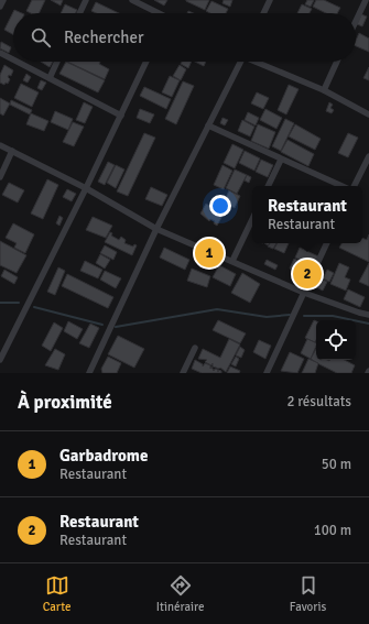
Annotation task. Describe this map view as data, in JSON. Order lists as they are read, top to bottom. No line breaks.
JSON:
{"page":{"search":"Rechercher","popup":["Restaurant","Restaurant"],"pins":["1","2"],"heading":["À proximité","2 résultats"],"list":[{"mark":"1","name":"Garbadrome","note":"Restaurant","value":"50 m"},{"mark":"2","name":"Restaurant","note":"Restaurant","value":"100 m"}],"nav":["Carte","Itinéraire","Favoris"]}}
